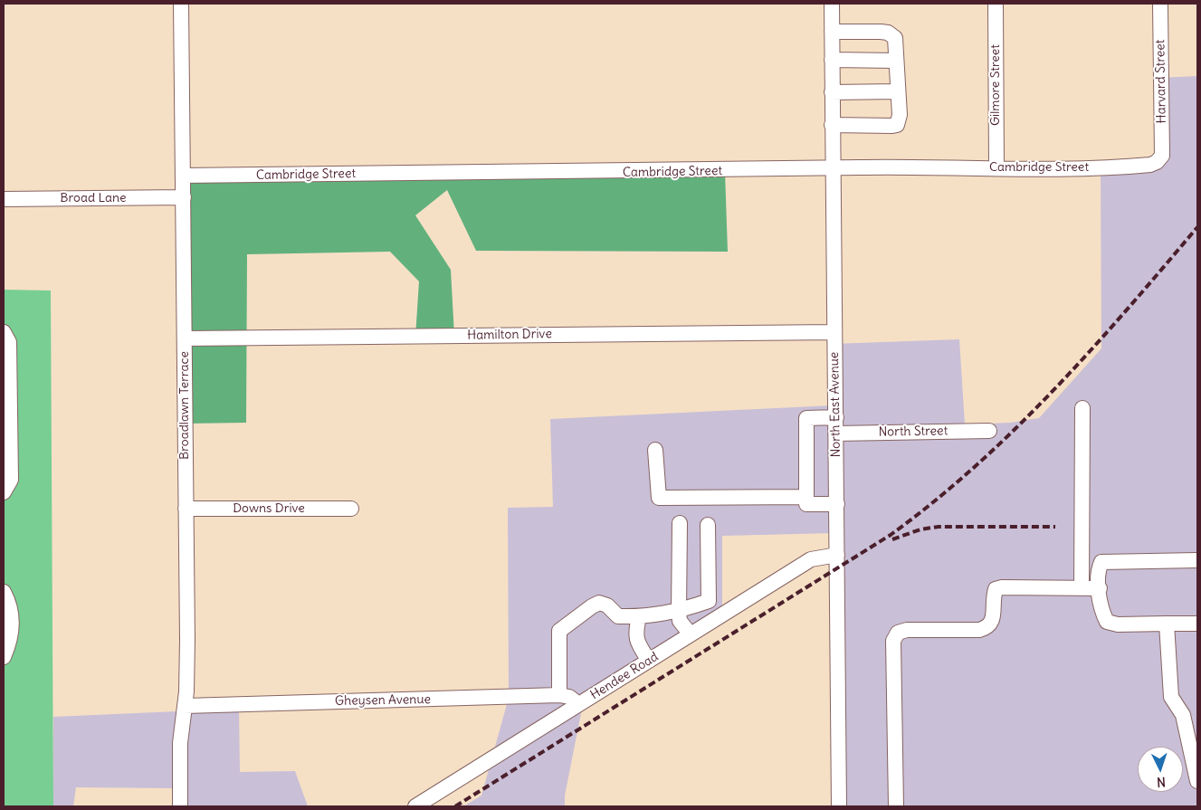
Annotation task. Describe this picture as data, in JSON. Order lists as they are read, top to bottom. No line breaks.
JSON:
{"streets":{"street":["Harvard Street","Gilmore Street","Cambridge Street","Broad Lane","Hamilton Drive","North East Avenue","Broadlawn Terrace","North Street","Downs Drive","Hendee Road","Gheysen Avenue"]},"crossings":[["Harvard Street","Cambridge Street"],["Gilmore Street","Cambridge Street"],["Cambridge Street","North East Avenue"],["Cambridge Street","Broadlawn Terrace"],["Broad Lane","Broadlawn Terrace"],["Hamilton Drive","North East Avenue"],["Hamilton Drive","Broadlawn Terrace"],["North East Avenue","North Street"],["North East Avenue","Hendee Road"],["Broadlawn Terrace","Downs Drive"],["Broadlawn Terrace","Gheysen Avenue"],["Hendee Road","Gheysen Avenue"]],"north":"bottom"}
